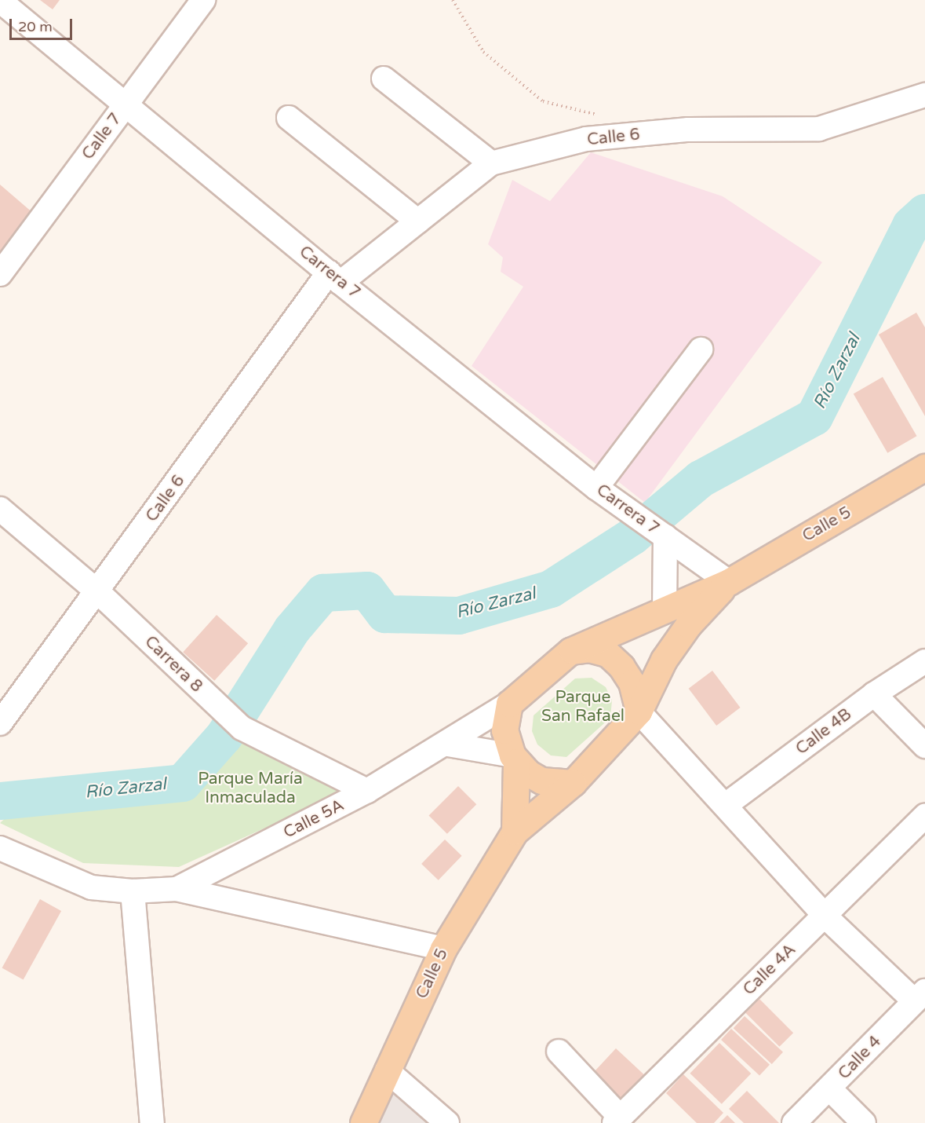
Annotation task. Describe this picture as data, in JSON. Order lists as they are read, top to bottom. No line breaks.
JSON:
{"streets":{"main road":["Calle 5"],"street":["Calle 7","Calle 6","Carrera 7","Carrera 8","Calle 4B","Calle 5A","Calle 4A","Calle 4"]},"crossings":[["Calle 7","Carrera 7"],["Calle 6","Carrera 7"],["Calle 6","Carrera 8"],["Carrera 7","Calle 5"],["Calle 5","Calle 5A"],["Carrera 8","Calle 5A"]],"water":["Río Zarzal"],"parks":["Parque San Rafael","Parque María Inmaculada"],"scale_bar":"20 m"}
